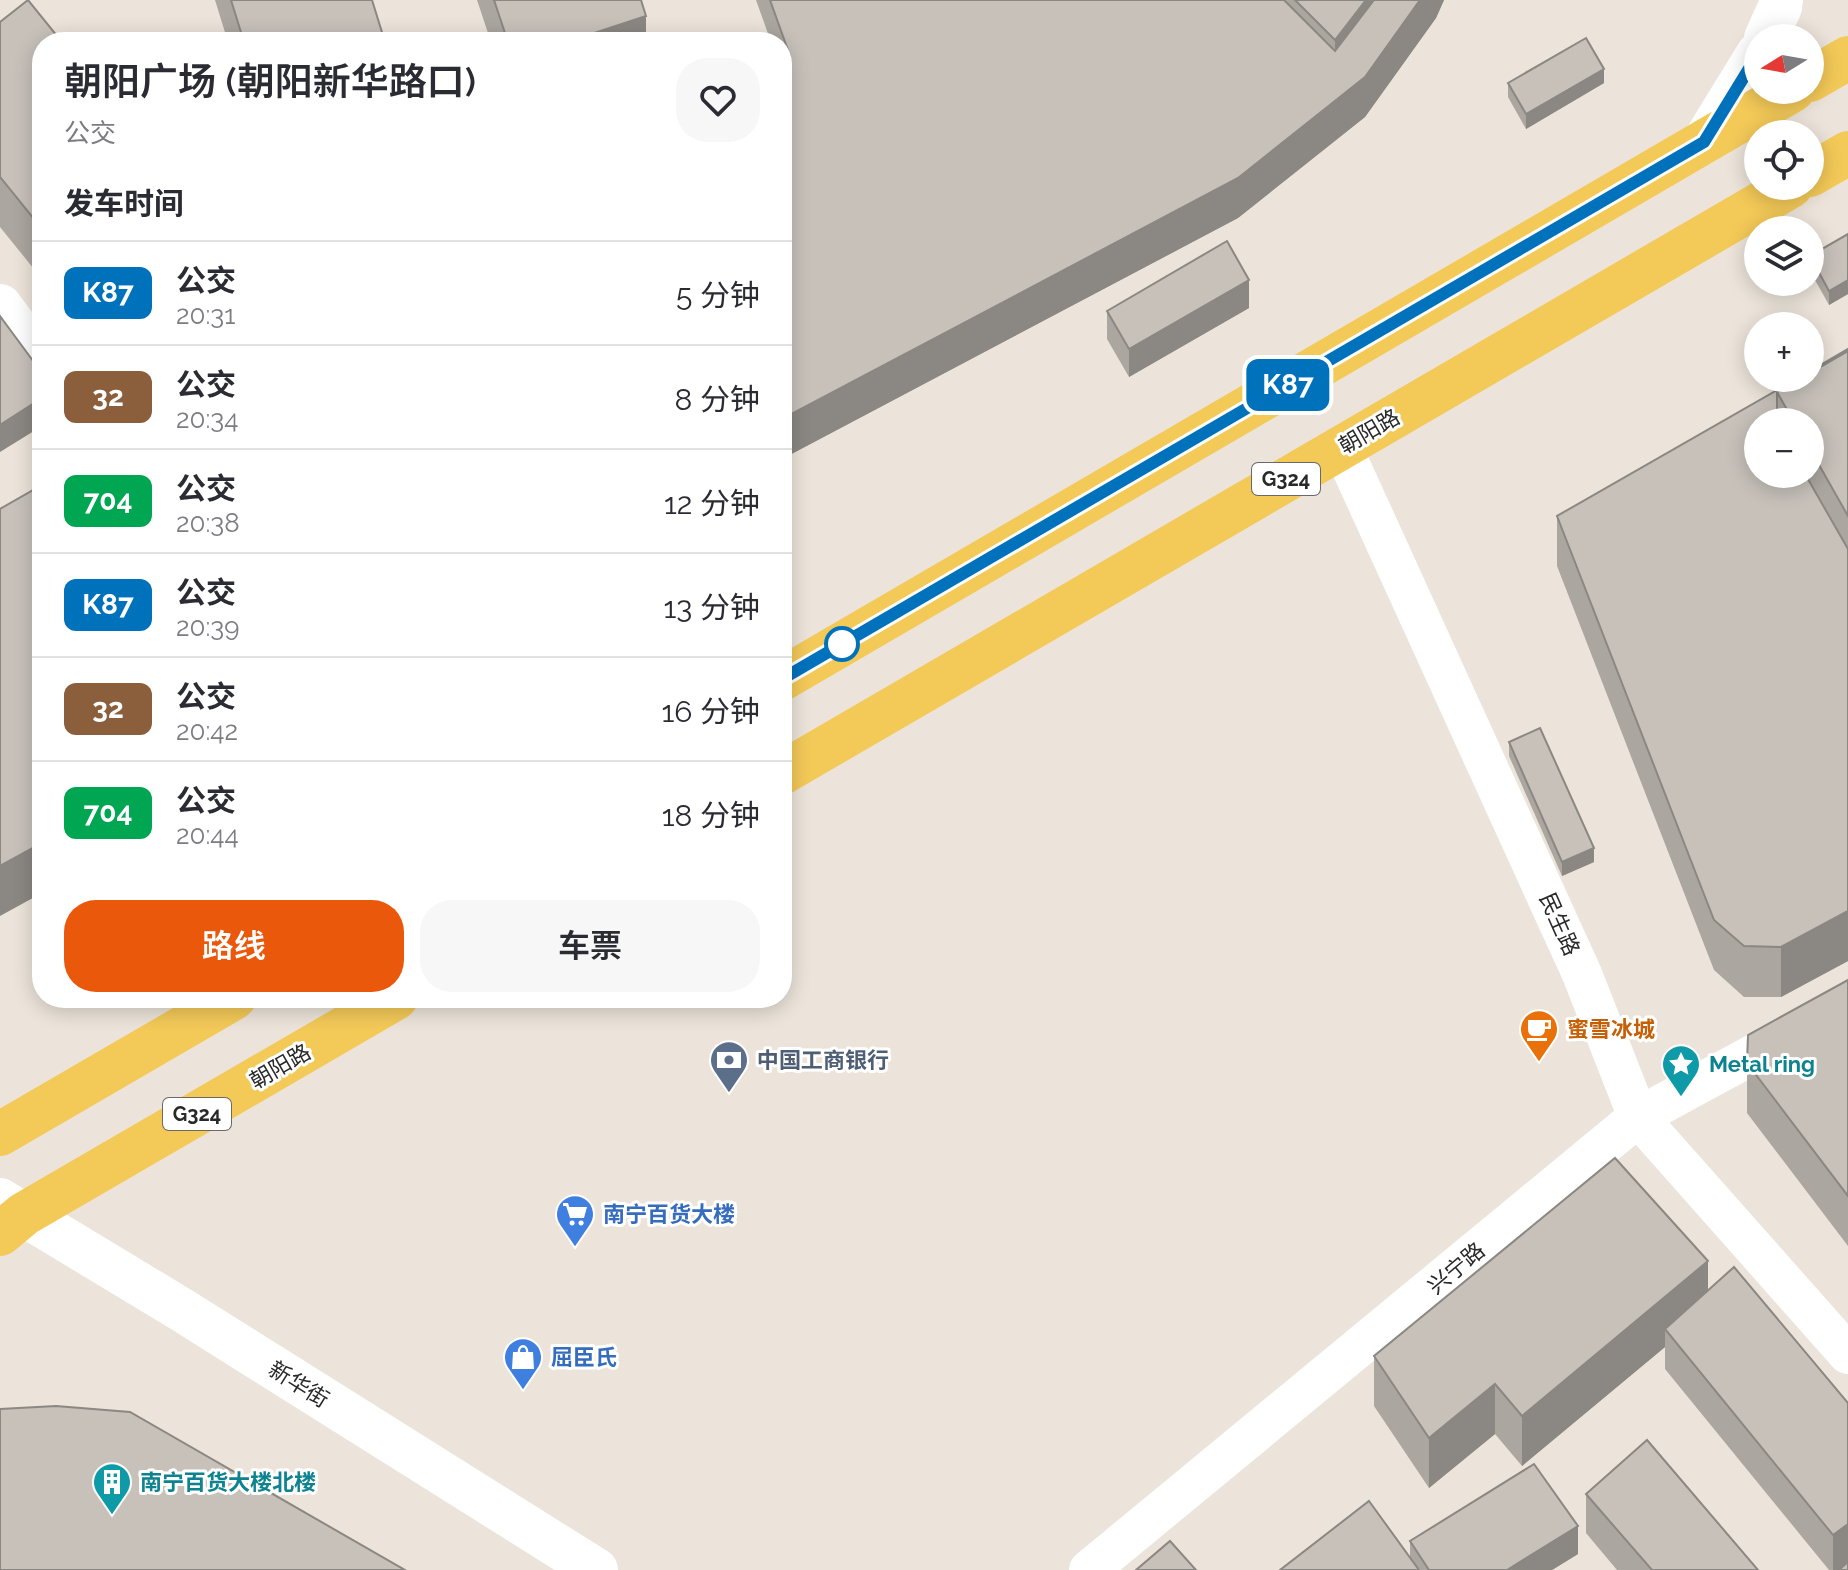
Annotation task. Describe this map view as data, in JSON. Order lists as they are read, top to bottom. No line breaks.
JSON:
{"streets":{"main road":["朝阳路","G324"],"street":["民生路","兴宁路","新华街"]},"crossings":[["朝阳路","民生路"],["朝阳路","新华街"],["民生路","兴宁路"]],"places":{"cafe":["蜜雪冰城"],"bank":["中国工商银行"],"place":["Metal ring"],"supermarket":["南宁百货大楼"],"shop":["屈臣氏"],"building":["南宁百货大楼北楼"]},"lines":["bus line K87"],"north":"left","page":{"on_map":"K87","map_buttons":["+","−"],"heading":[["朝阳广场 (朝阳新华路口)","公交"],"发车时间"],"list":[{"mark":"K87","name":"公交","note":"20:31","value":"5 分钟"},{"mark":"32","name":"公交","note":"20:34","value":"8 分钟"},{"mark":"704","name":"公交","note":"20:38","value":"12 分钟"},{"mark":"K87","name":"公交","note":"20:39","value":"13 分钟"},{"mark":"32","name":"公交","note":"20:42","value":"16 分钟"},{"mark":"704","name":"公交","note":"20:44","value":"18 分钟"}],"buttons":["路线","车票"]}}
